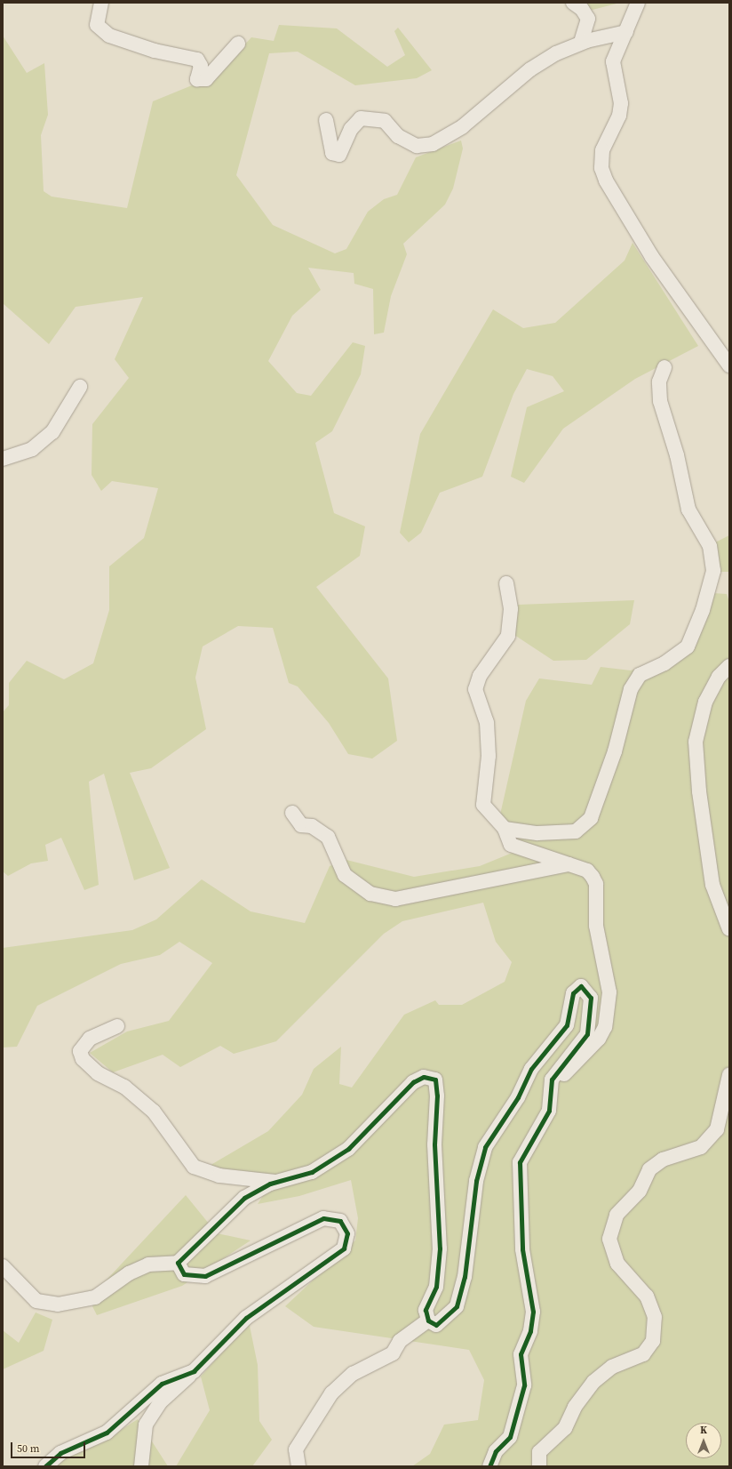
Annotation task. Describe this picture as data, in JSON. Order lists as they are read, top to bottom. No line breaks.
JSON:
{"scale_bar":"50 m","north":"top"}
